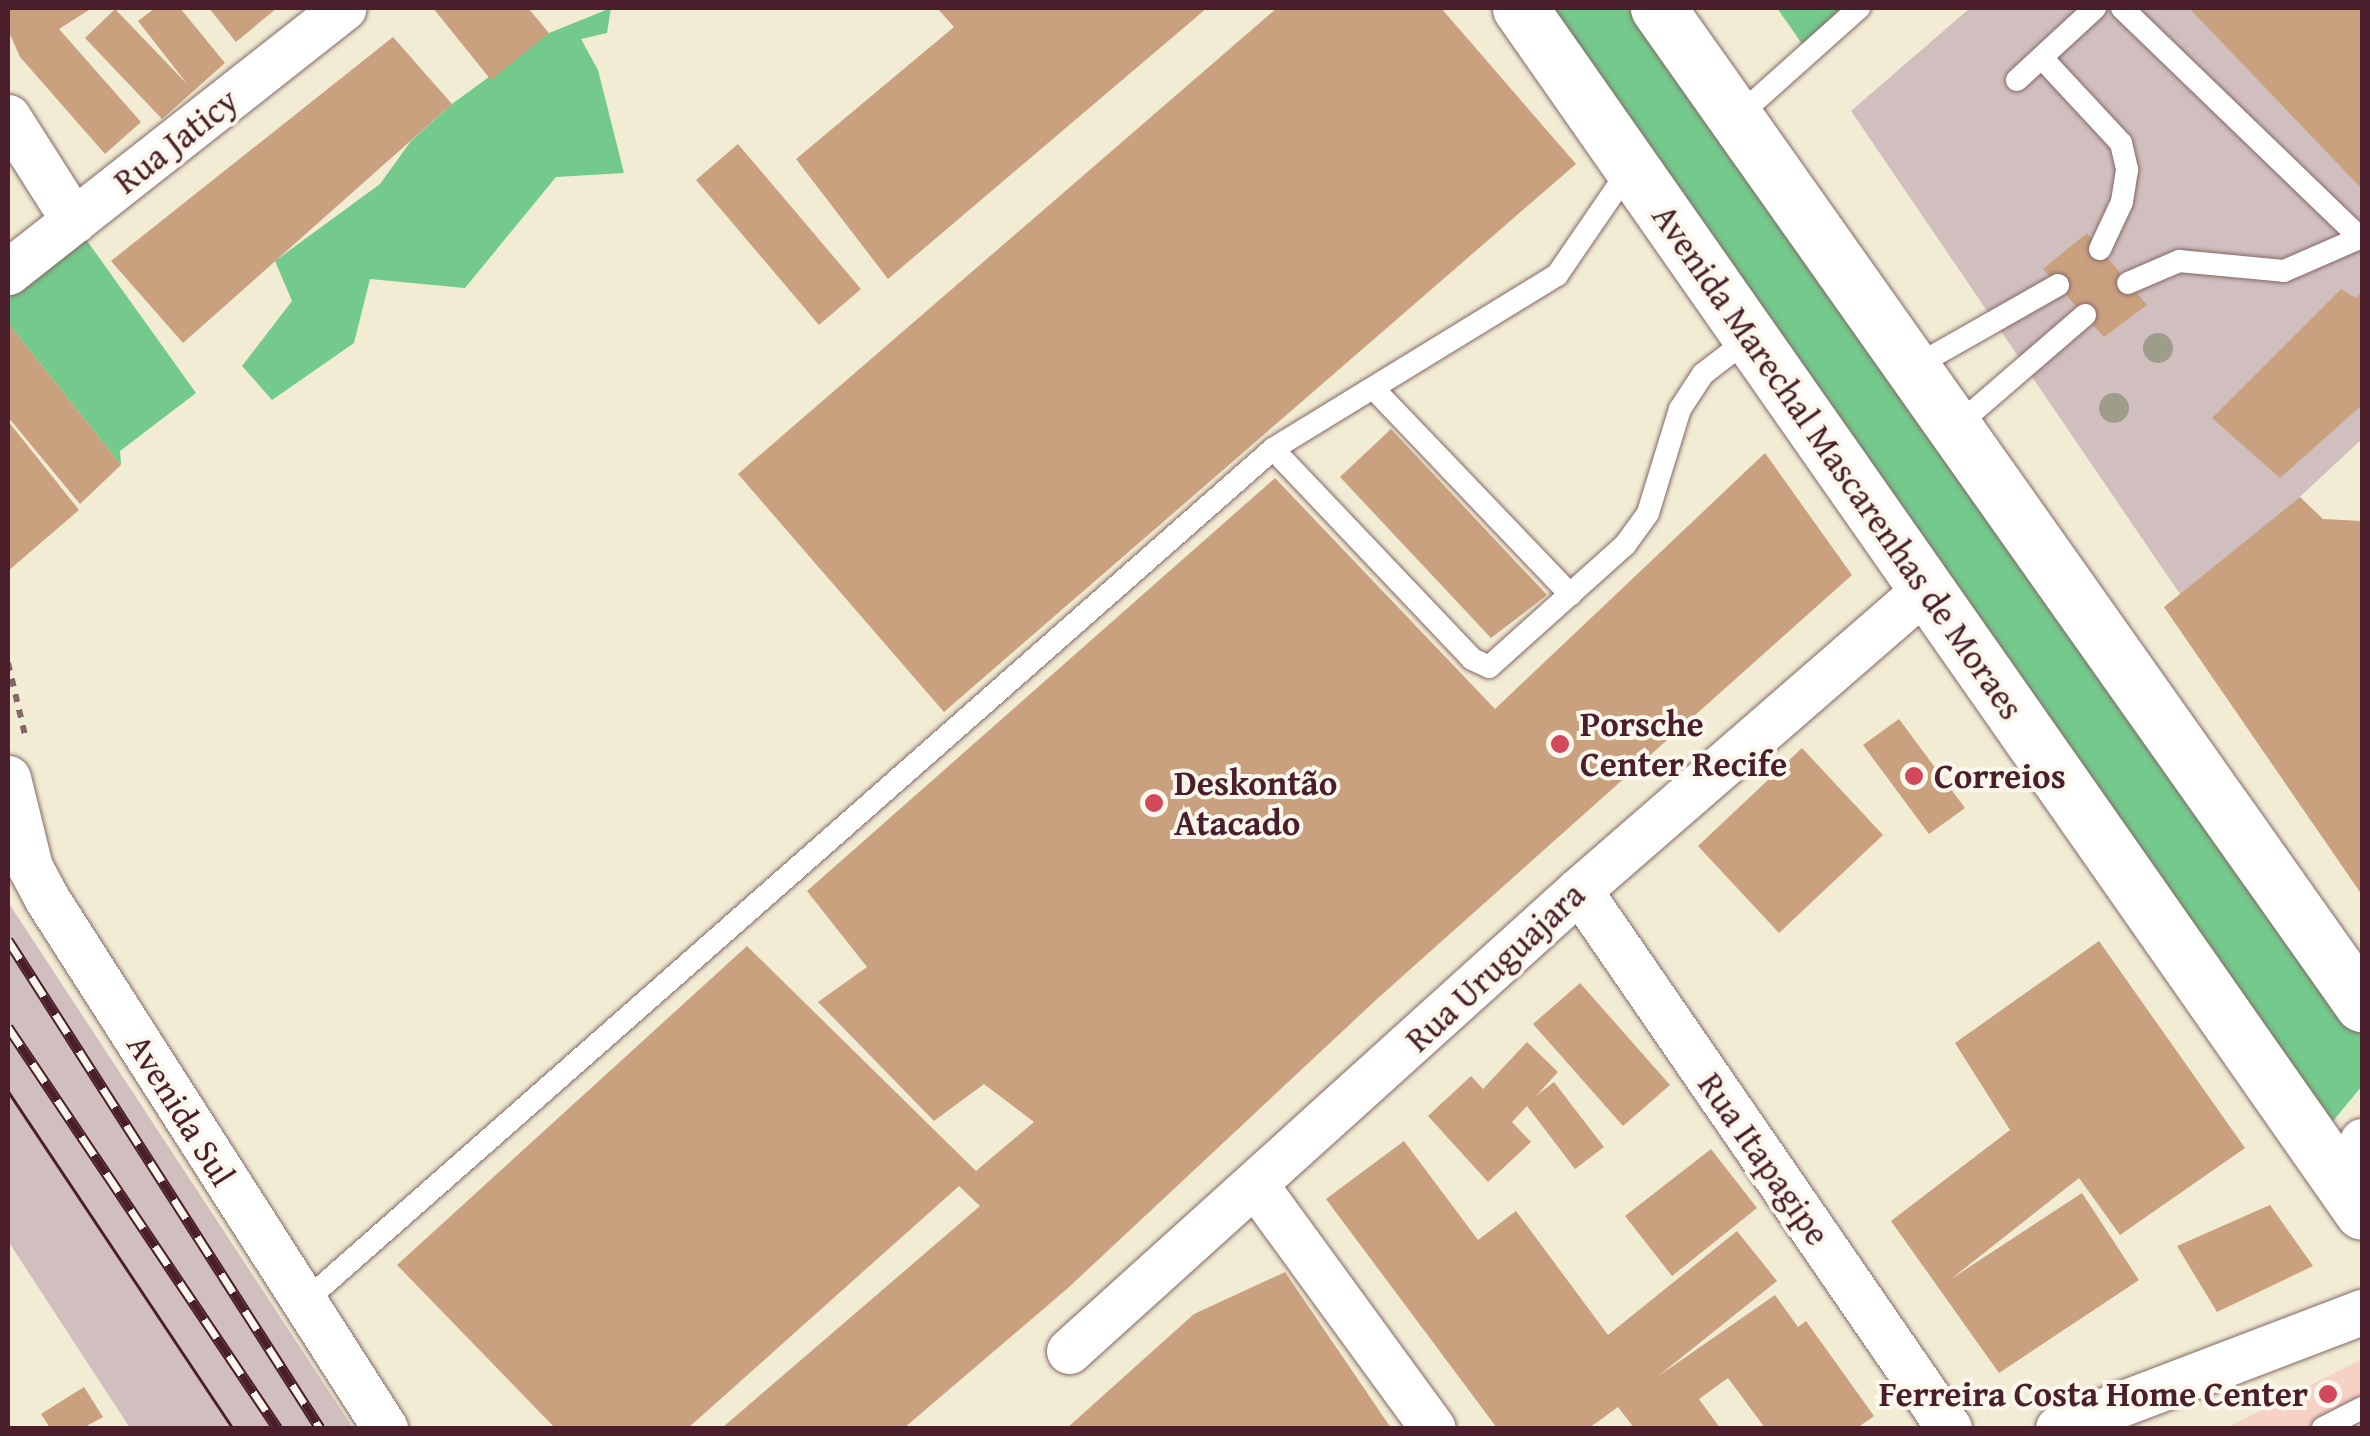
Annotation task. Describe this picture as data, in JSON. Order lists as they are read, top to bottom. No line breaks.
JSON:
{"streets":{"highway":["Avenida Marechal Mascarenhas de Moraes"],"street":["Rua Jaticy","Rua Uruguajara","Avenida Sul","Rua Itapagipe"]},"crossings":[["Avenida Marechal Mascarenhas de Moraes","Rua Uruguajara"],["Rua Uruguajara","Rua Itapagipe"]],"places":["Porsche Center Recife","Correios","Deskontão Atacado","Ferreira Costa Home Center"]}
